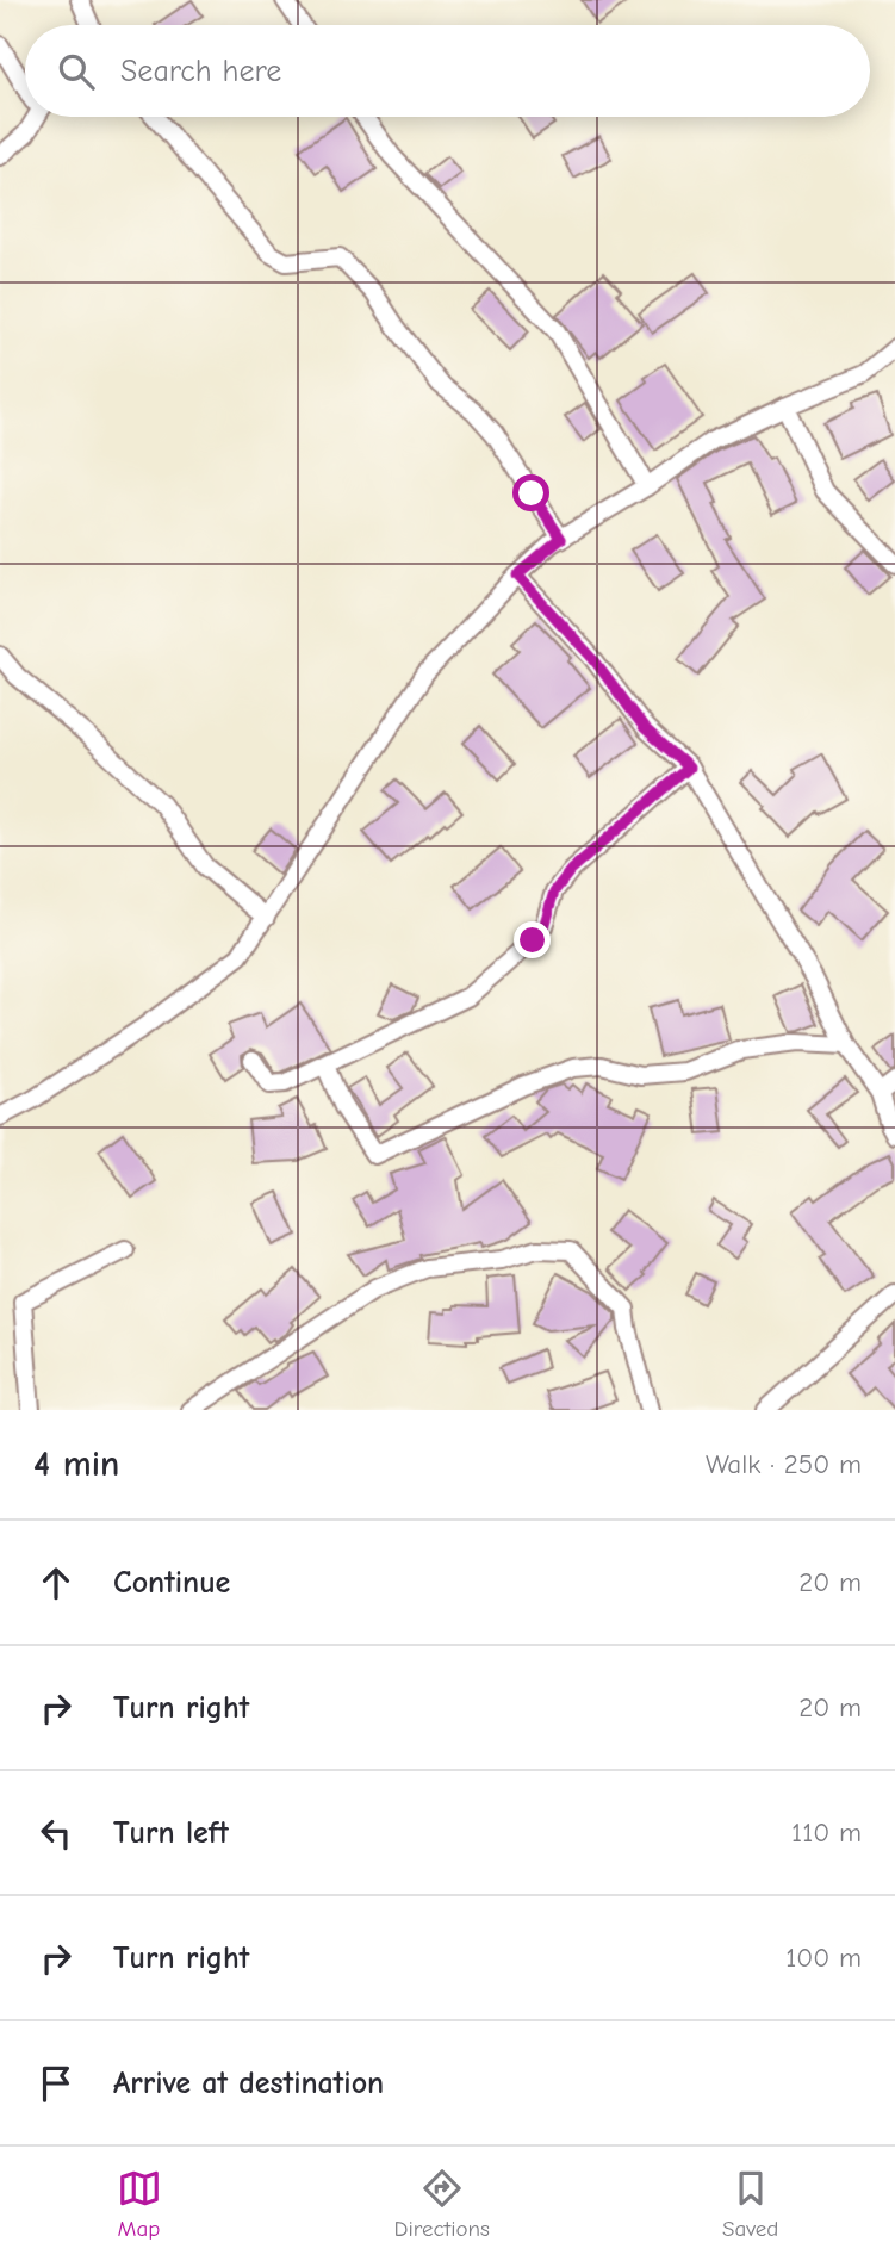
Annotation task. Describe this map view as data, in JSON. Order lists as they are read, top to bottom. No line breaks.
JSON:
{"page":{"search":"Search here","heading":["4 min","Walk · 250 m"],"list":[["Continue","20 m"],["Turn right","20 m"],["Turn left","110 m"],["Turn right","100 m"],"Arrive at destination"],"nav":["Map","Directions","Saved"]}}
